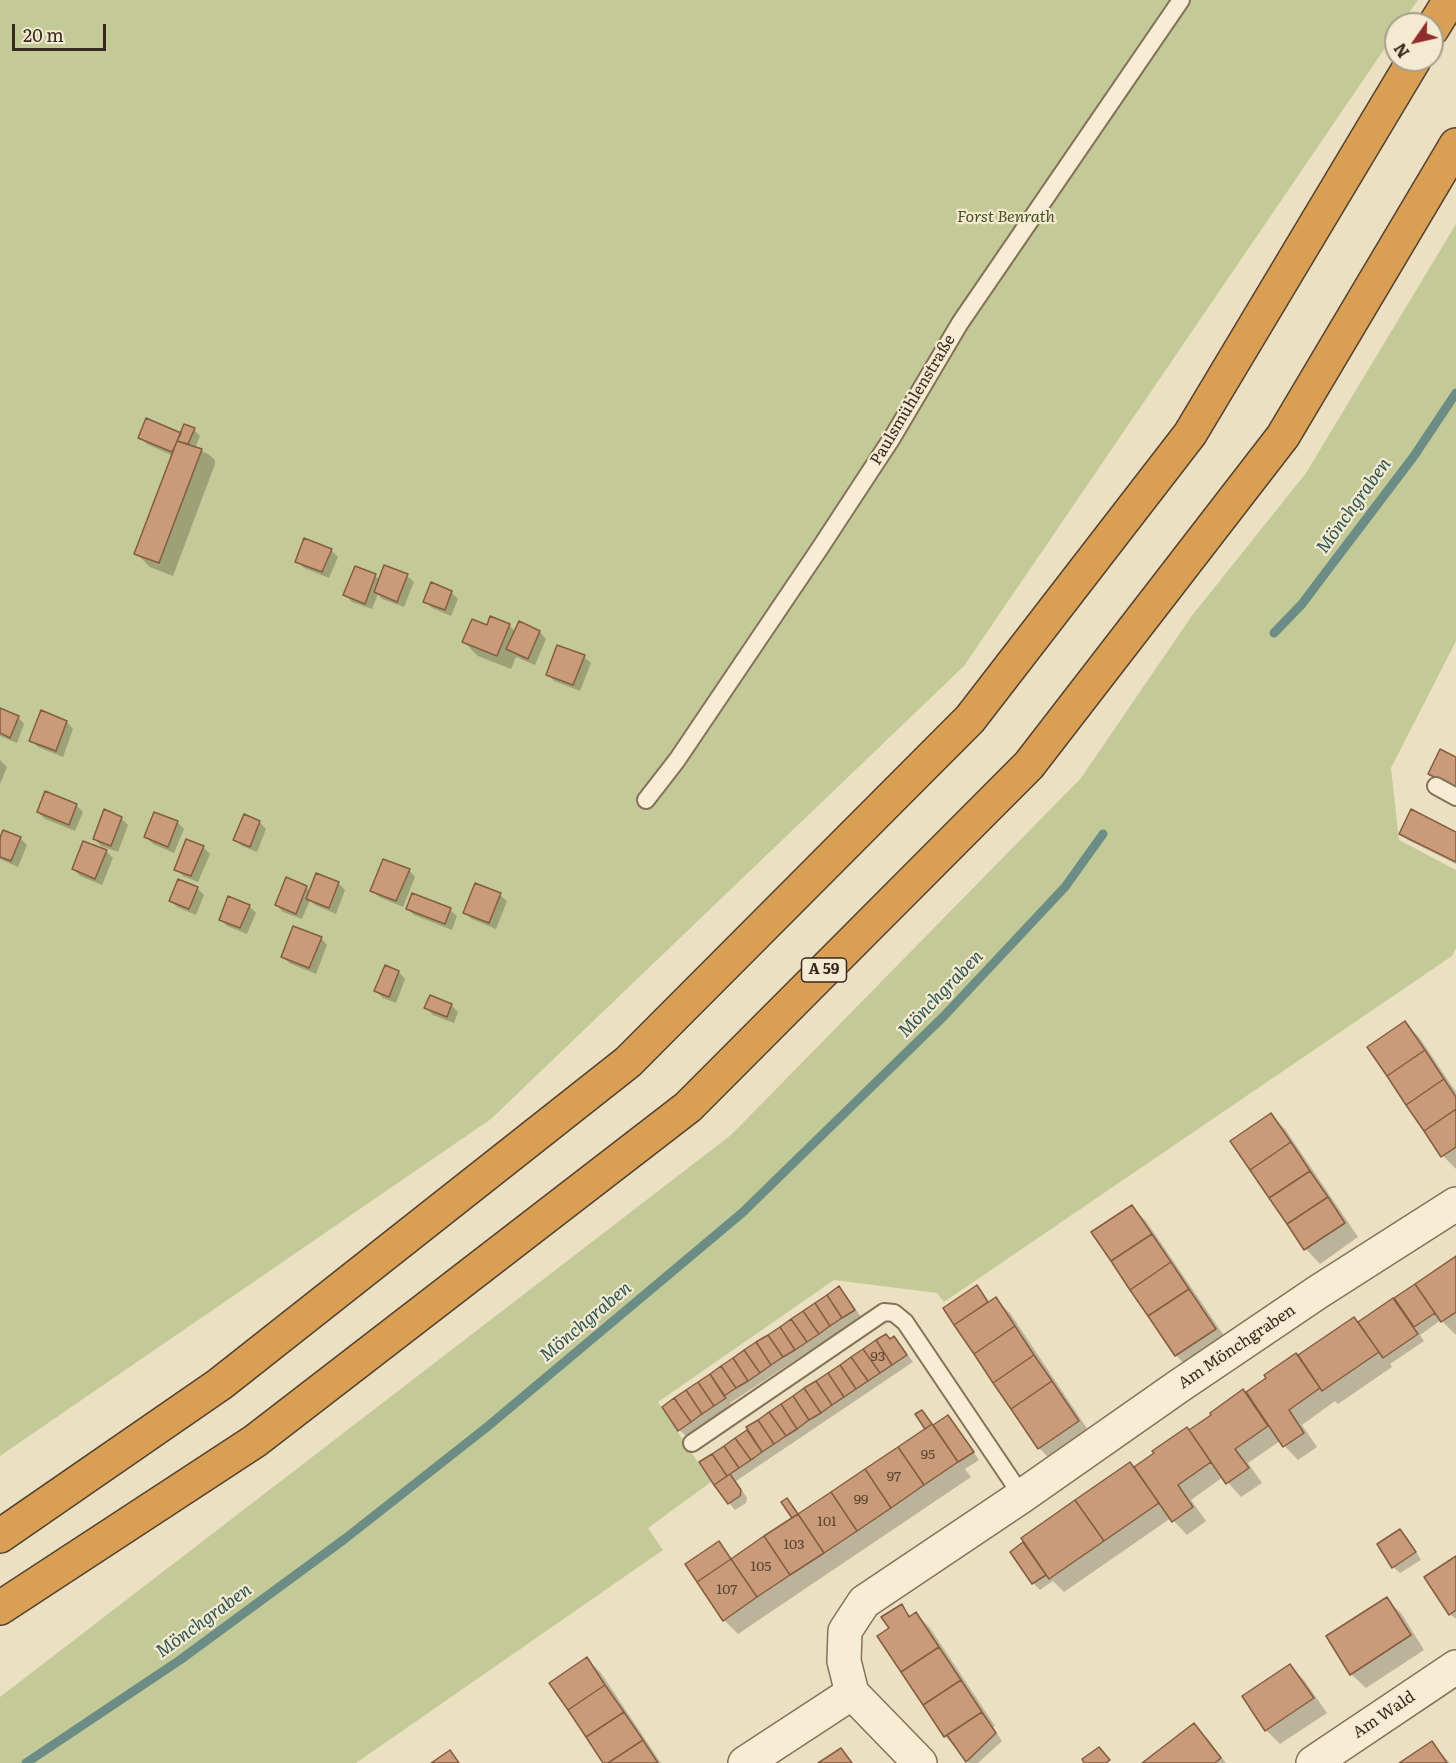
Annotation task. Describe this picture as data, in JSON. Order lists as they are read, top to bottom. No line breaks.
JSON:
{"streets":{"highway":["A 59"],"street":["Am Mönchgraben","Am Wald"],"lane":["Paulsmühlenstraße"]},"water":["Mönchgraben"],"parks":["Forst Benrath"],"house_numbers":["93","95","97","99","101","103","105","107"],"scale_bar":"20 m","north":"bottom left"}
